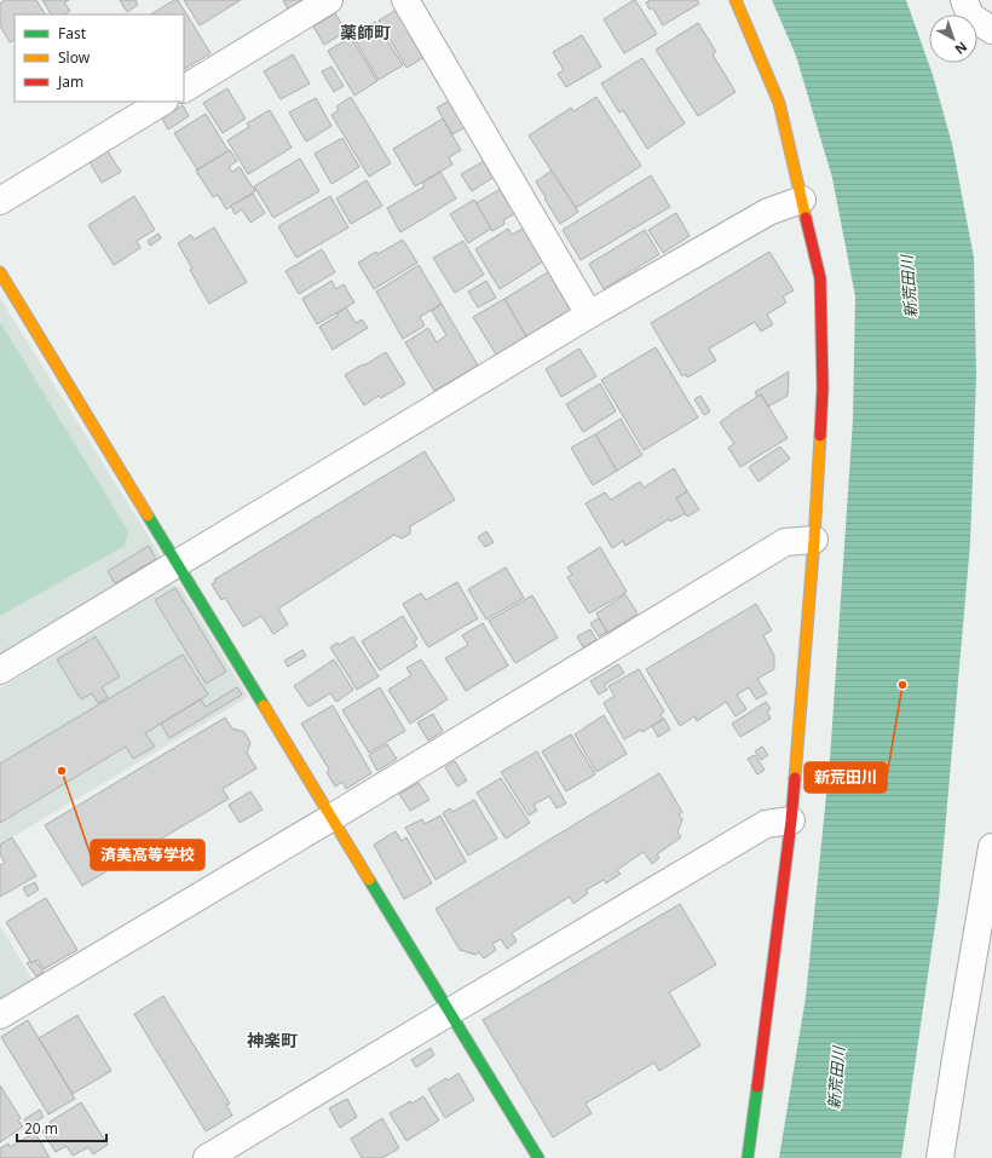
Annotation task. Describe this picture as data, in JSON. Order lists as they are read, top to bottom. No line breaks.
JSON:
{"districts":["薬師町","神楽町"],"water":["新荒田川"],"places":["新荒田川","済美高等学校"],"legend":["Fast","Slow","Jam"],"scale_bar":"20 m","north":"bottom right"}
